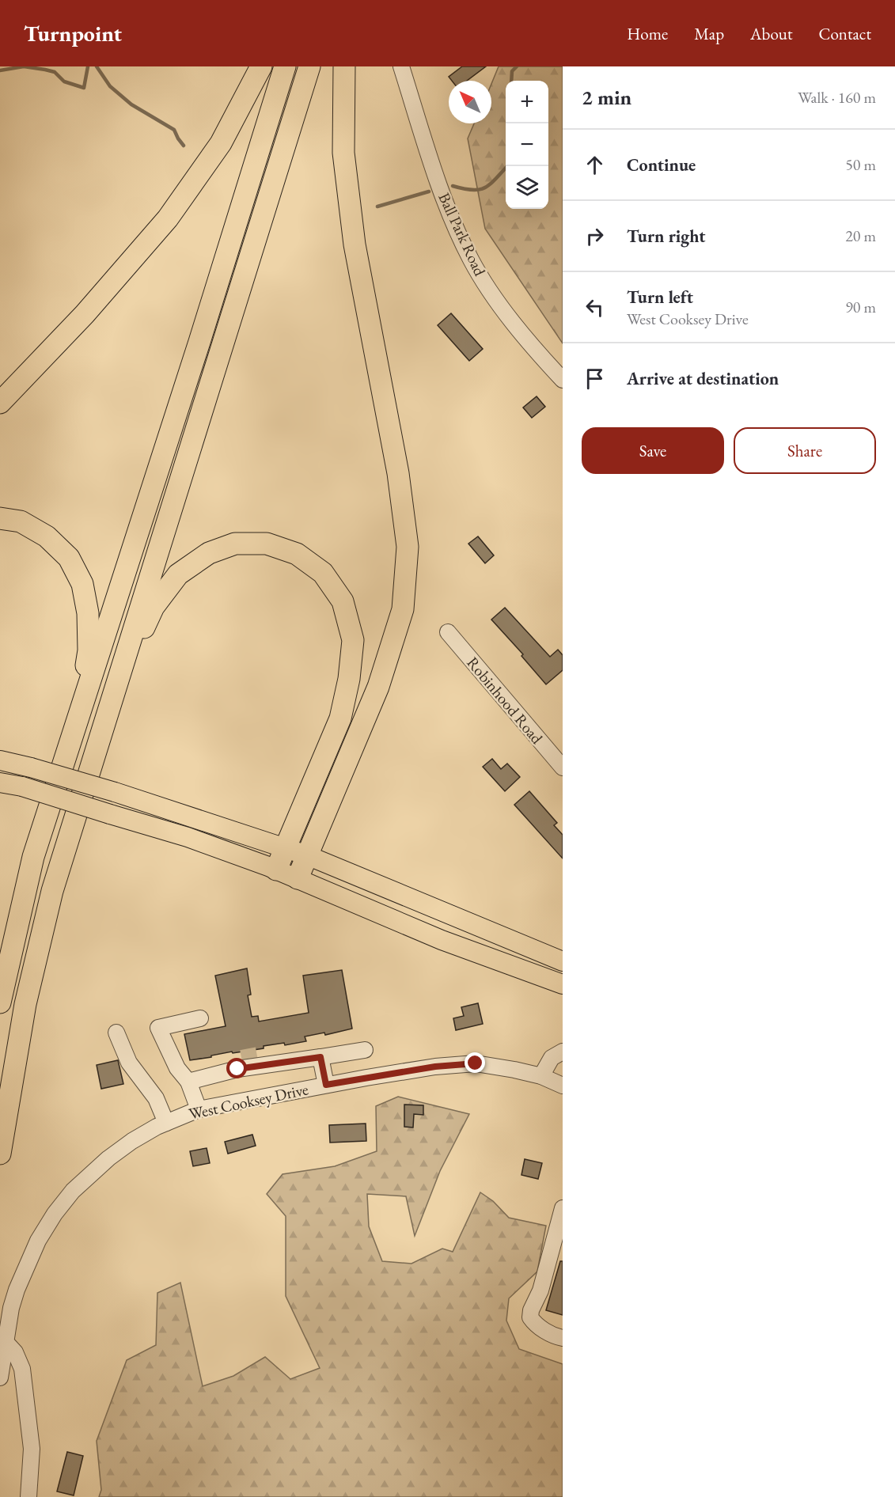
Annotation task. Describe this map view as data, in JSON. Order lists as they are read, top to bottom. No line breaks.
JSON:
{"streets":{"street":["Ball Park Road","Robinhood Road","West Cooksey Drive"]},"north":"top left","page":{"header":"Turnpoint","nav":["Home","Map","About","Contact"],"heading":["2 min","Walk · 160 m"],"map_buttons":["+","−"],"list":[["Continue","50 m"],["Turn right","20 m"],["Turn left","West Cooksey Drive","90 m"],"Arrive at destination"],"buttons":["Save","Share"]}}
